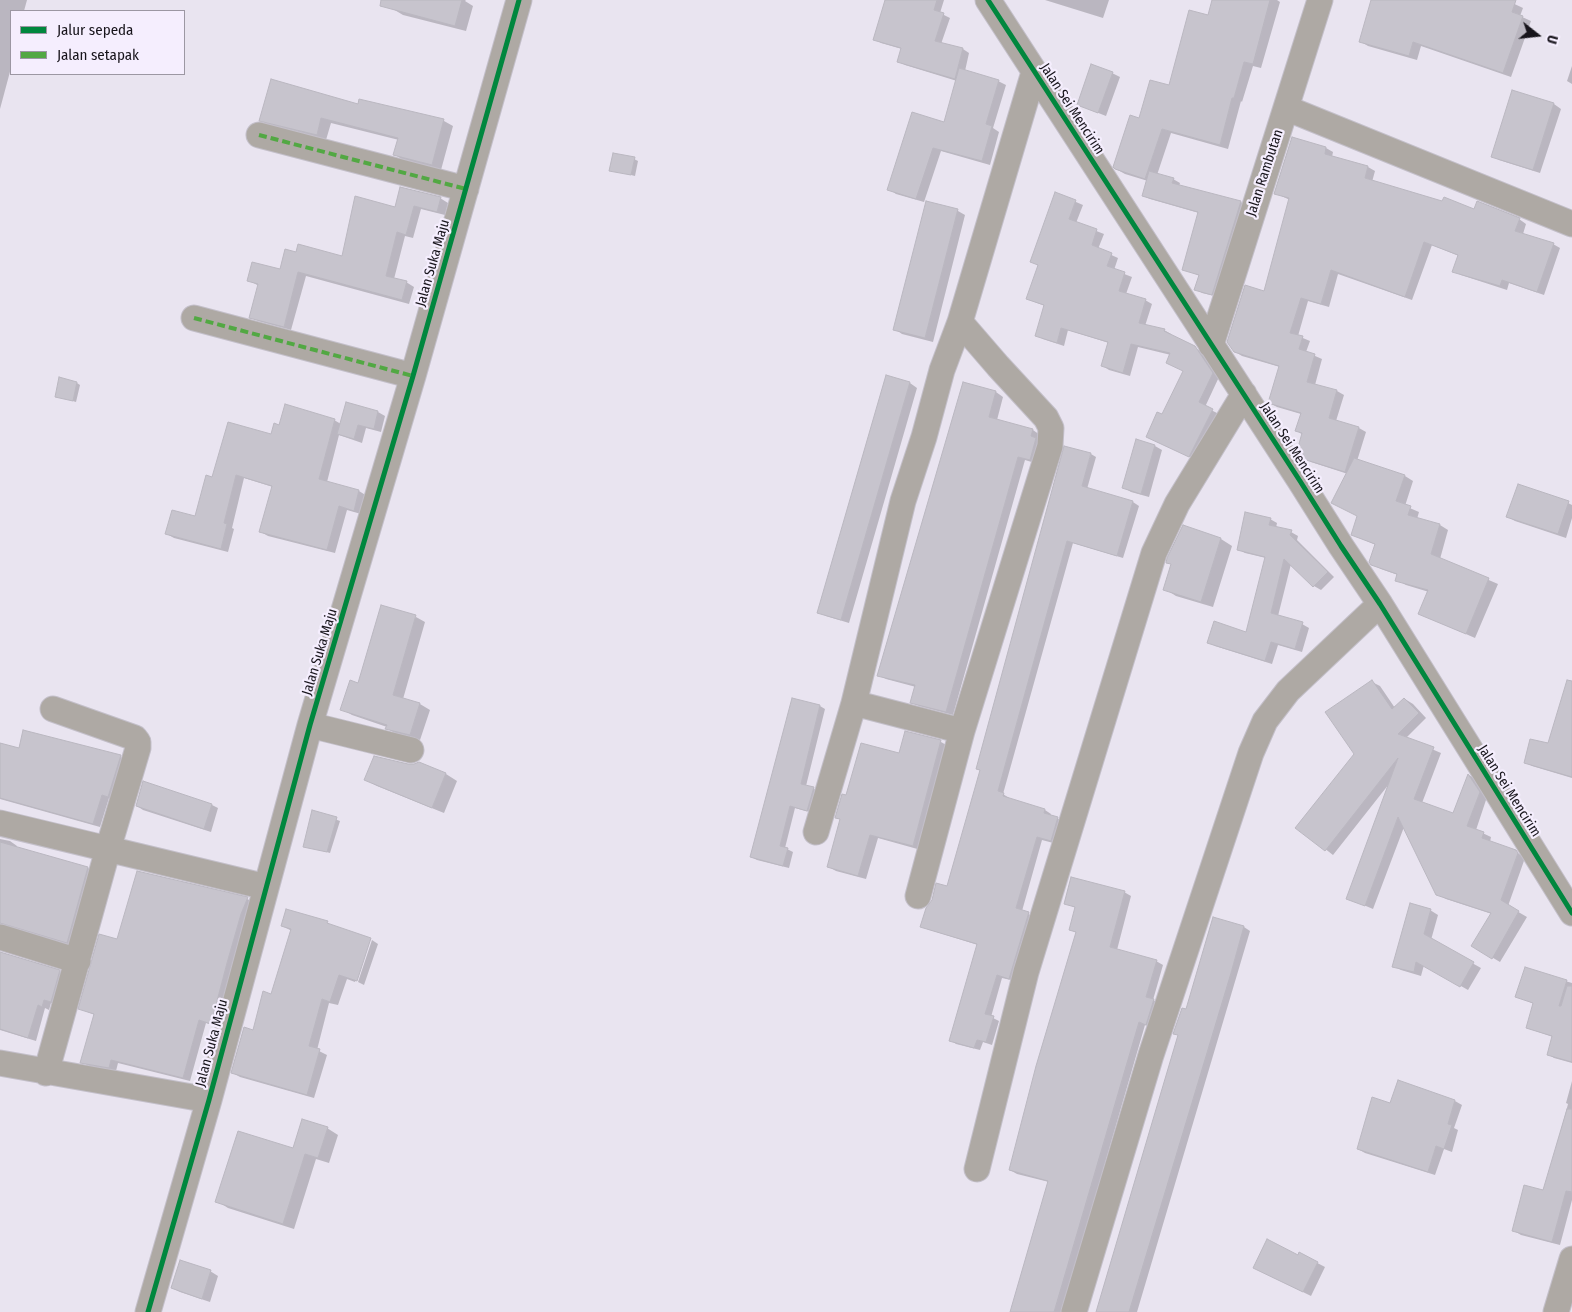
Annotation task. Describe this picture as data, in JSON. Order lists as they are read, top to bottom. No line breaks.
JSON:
{"streets":{"street":["Jalan Sei Mencirim","Jalan Rambutan","Jalan Suka Maju"]},"crossings":[["Jalan Sei Mencirim","Jalan Rambutan"]],"legend":["Jalur sepeda","Jalan setapak"],"north":"right"}
